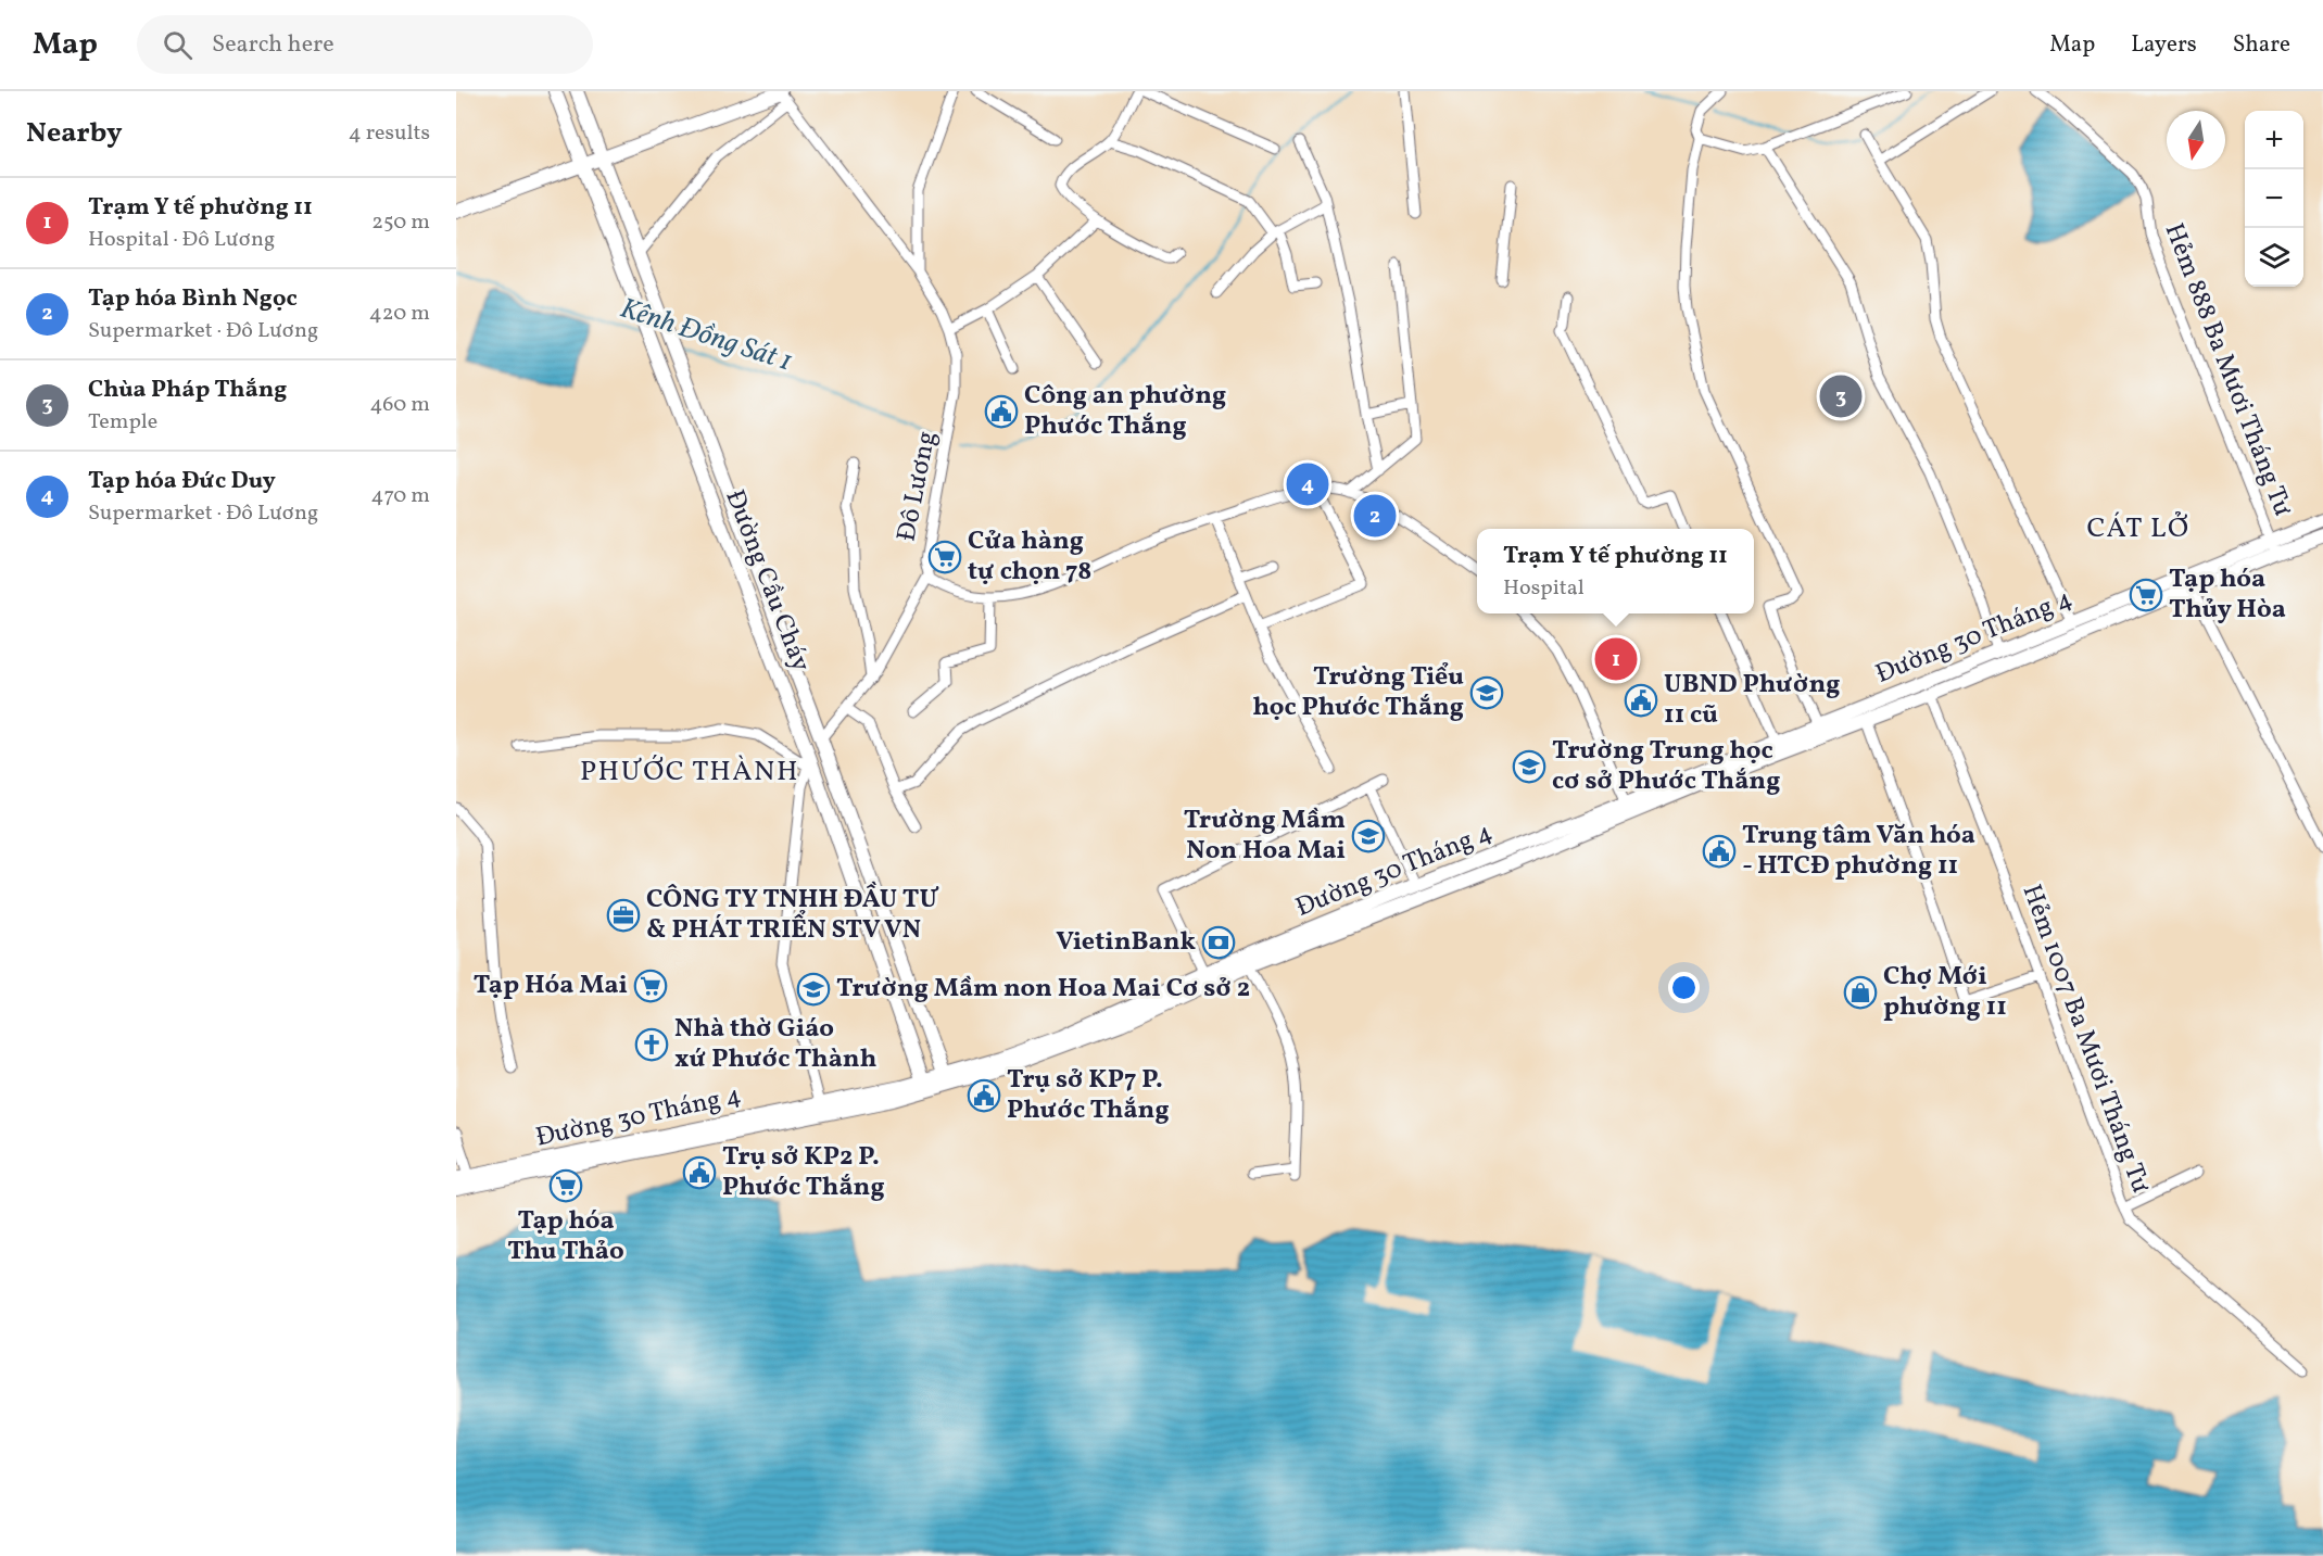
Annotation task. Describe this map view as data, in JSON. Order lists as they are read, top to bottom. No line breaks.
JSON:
{"streets":{"main road":["Đường Cầu Cháy","Đường 30 Tháng 4"],"street":["Hẻm 888 Ba Mươi Tháng Tư","Đô Lương","Hẻm 1007 Ba Mươi Tháng Tư"]},"crossings":[["Hẻm 888 Ba Mươi Tháng Tư","Đường 30 Tháng 4"],["Đường Cầu Cháy","Đường 30 Tháng 4"],["Đường 30 Tháng 4","Hẻm 1007 Ba Mươi Tháng Tư"]],"districts":["CÁT LỞ","PHƯỚC THÀNH"],"water":["Kênh Đồng Sát 1"],"places":{"public building":["Công an phường Phước Thắng","UBND Phường 11 cũ","Trung tâm Văn hóa - HTCĐ phường 11","Trụ sở KP7 P. Phước Thắng","Trụ sở KP2 P. Phước Thắng"],"supermarket":["Cửa hàng tự chọn 78","Tạp hóa Thủy Hòa","Tạp Hóa Mai","Tạp hóa Thu Thảo"],"school or university":["Trường Tiểu học Phước Thắng","Trường Trung học cơ sở Phước Thắng","Trường Mầm Non Hoa Mai","Trường Mầm non Hoa Mai Cơ sở 2"],"office":["CÔNG TY TNHH ĐẦU TƯ & PHÁT TRIỂN STV VN"],"bank":["VietinBank"],"shop":["Chợ Mới phường 11"],"church":["Nhà thờ Giáo xứ Phước Thành"]},"north":"bottom","page":{"header":"Map","search":"Search here","nav":["Map","Layers","Share"],"heading":["Nearby","4 results"],"map_buttons":["+","−"],"list":[{"mark":"1","name":"Trạm Y tế phường 11","note":"Hospital · Đô Lương","value":"250 m"},{"mark":"2","name":"Tạp hóa Bình Ngọc","note":"Supermarket · Đô Lương","value":"420 m"},{"mark":"3","name":"Chùa Pháp Thắng","note":"Temple","value":"460 m"},{"mark":"4","name":"Tạp hóa Đức Duy","note":"Supermarket · Đô Lương","value":"470 m"}],"pins":["3","4","2","1"],"popup":["Trạm Y tế phường 11","Hospital"]}}
